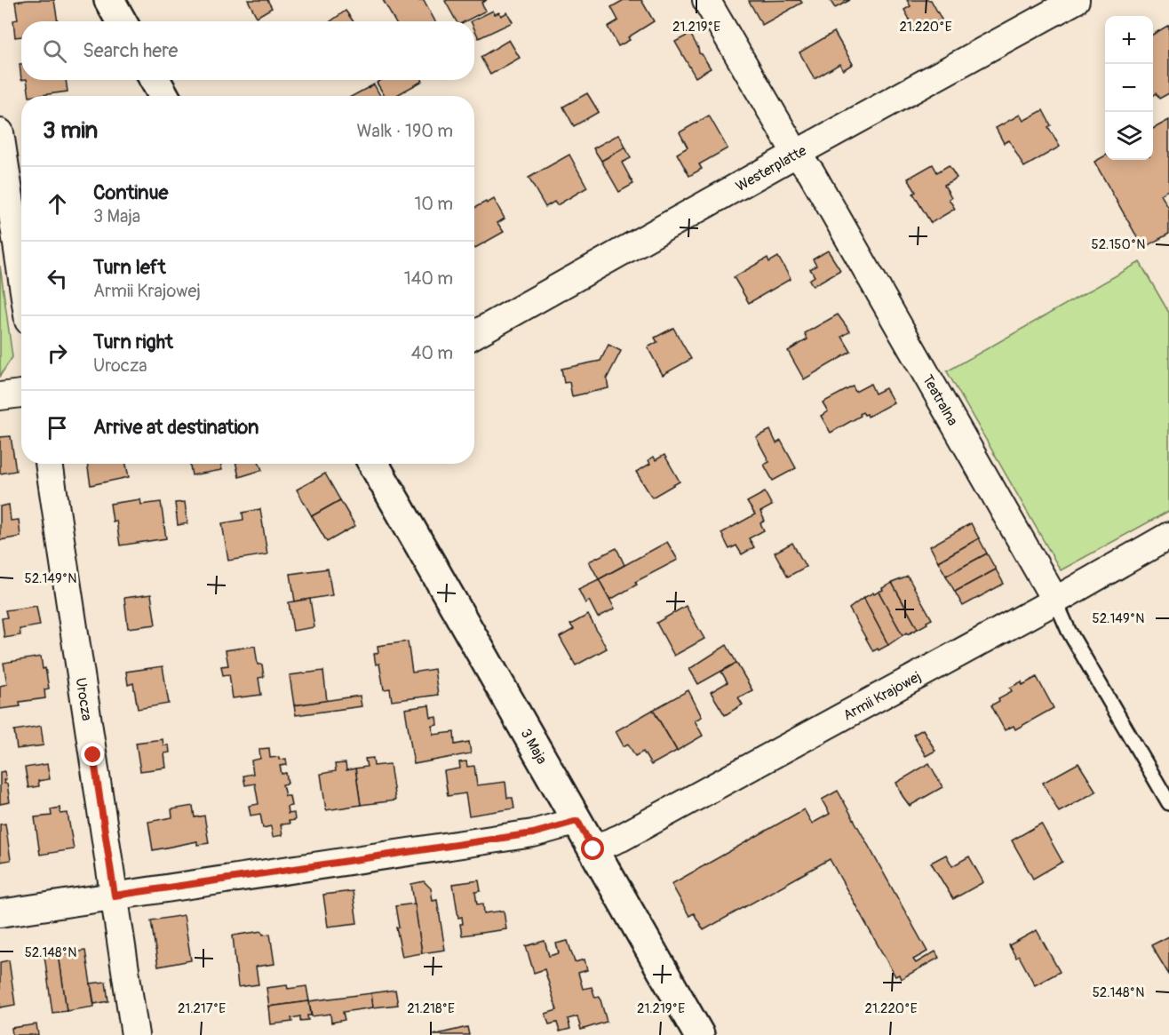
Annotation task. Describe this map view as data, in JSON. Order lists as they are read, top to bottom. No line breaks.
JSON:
{"streets":{"street":["Westerplatte","Teatralna","Armii Krajowej","Urocza","3 Maja"]},"crossings":[["Westerplatte","Teatralna"],["Teatralna","Armii Krajowej"],["Armii Krajowej","3 Maja"]],"page":{"map_buttons":["+","−"],"search":"Search here","heading":["3 min","Walk · 190 m"],"list":[["Continue","3 Maja","10 m"],["Turn left","Armii Krajowej","140 m"],["Turn right","Urocza","40 m"],"Arrive at destination"]},"coordinates":["21.219°E","21.220°E","52.150°N","52.149°N","52.148°N","21.217°E","21.218°E"]}
